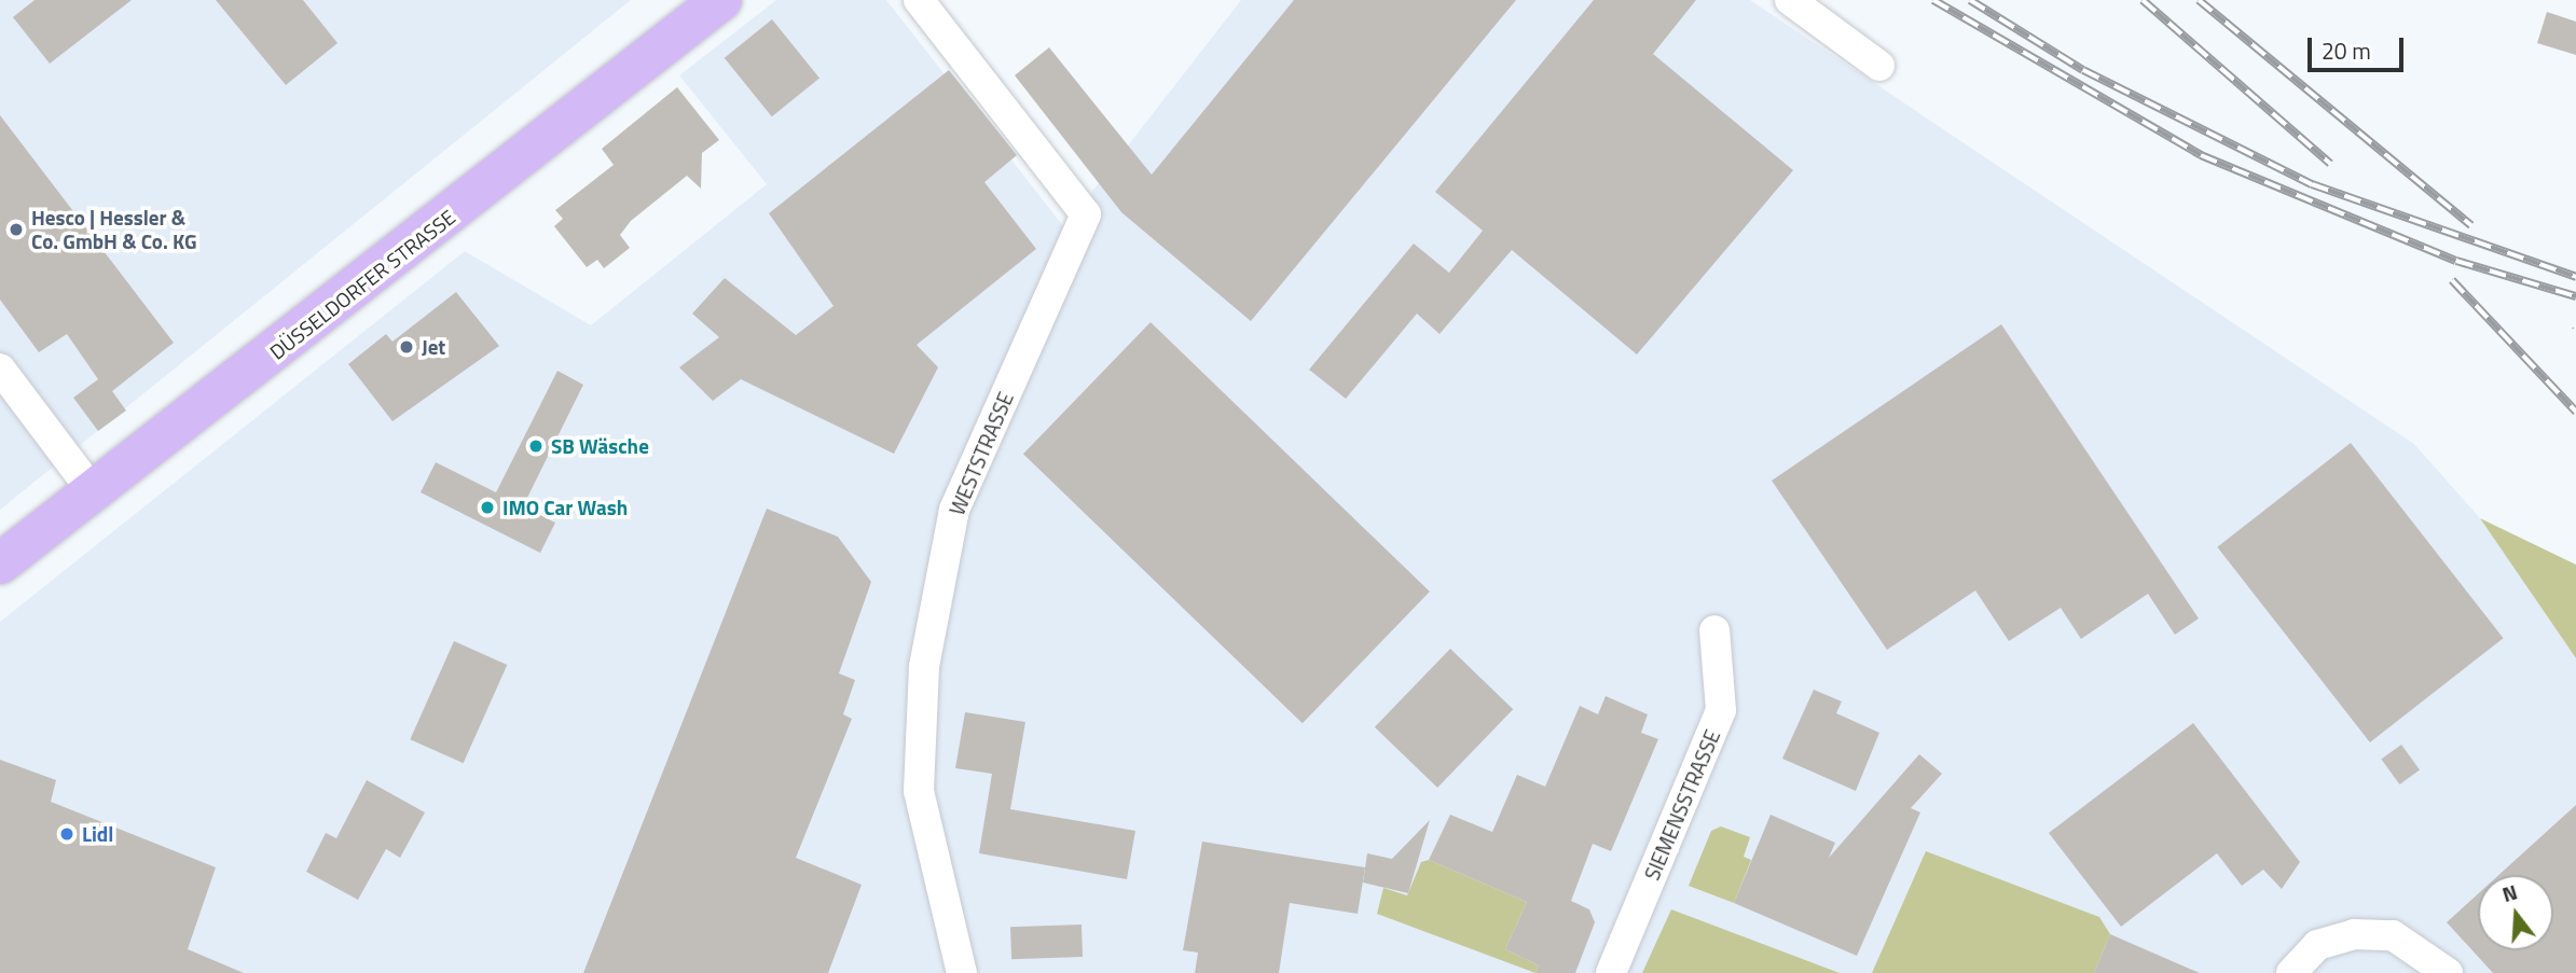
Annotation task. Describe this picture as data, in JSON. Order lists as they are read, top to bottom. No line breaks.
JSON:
{"streets":{"main road":["DÜSSELDORFER STRASSE"],"street":["WESTSTRASSE","SIEMENSSTRASSE"]},"places":["Hesco | Hessler & Co. GmbH & Co. KG","Jet","SB Wäsche","IMO Car Wash","Lidl"],"scale_bar":"20 m","north":"top"}
